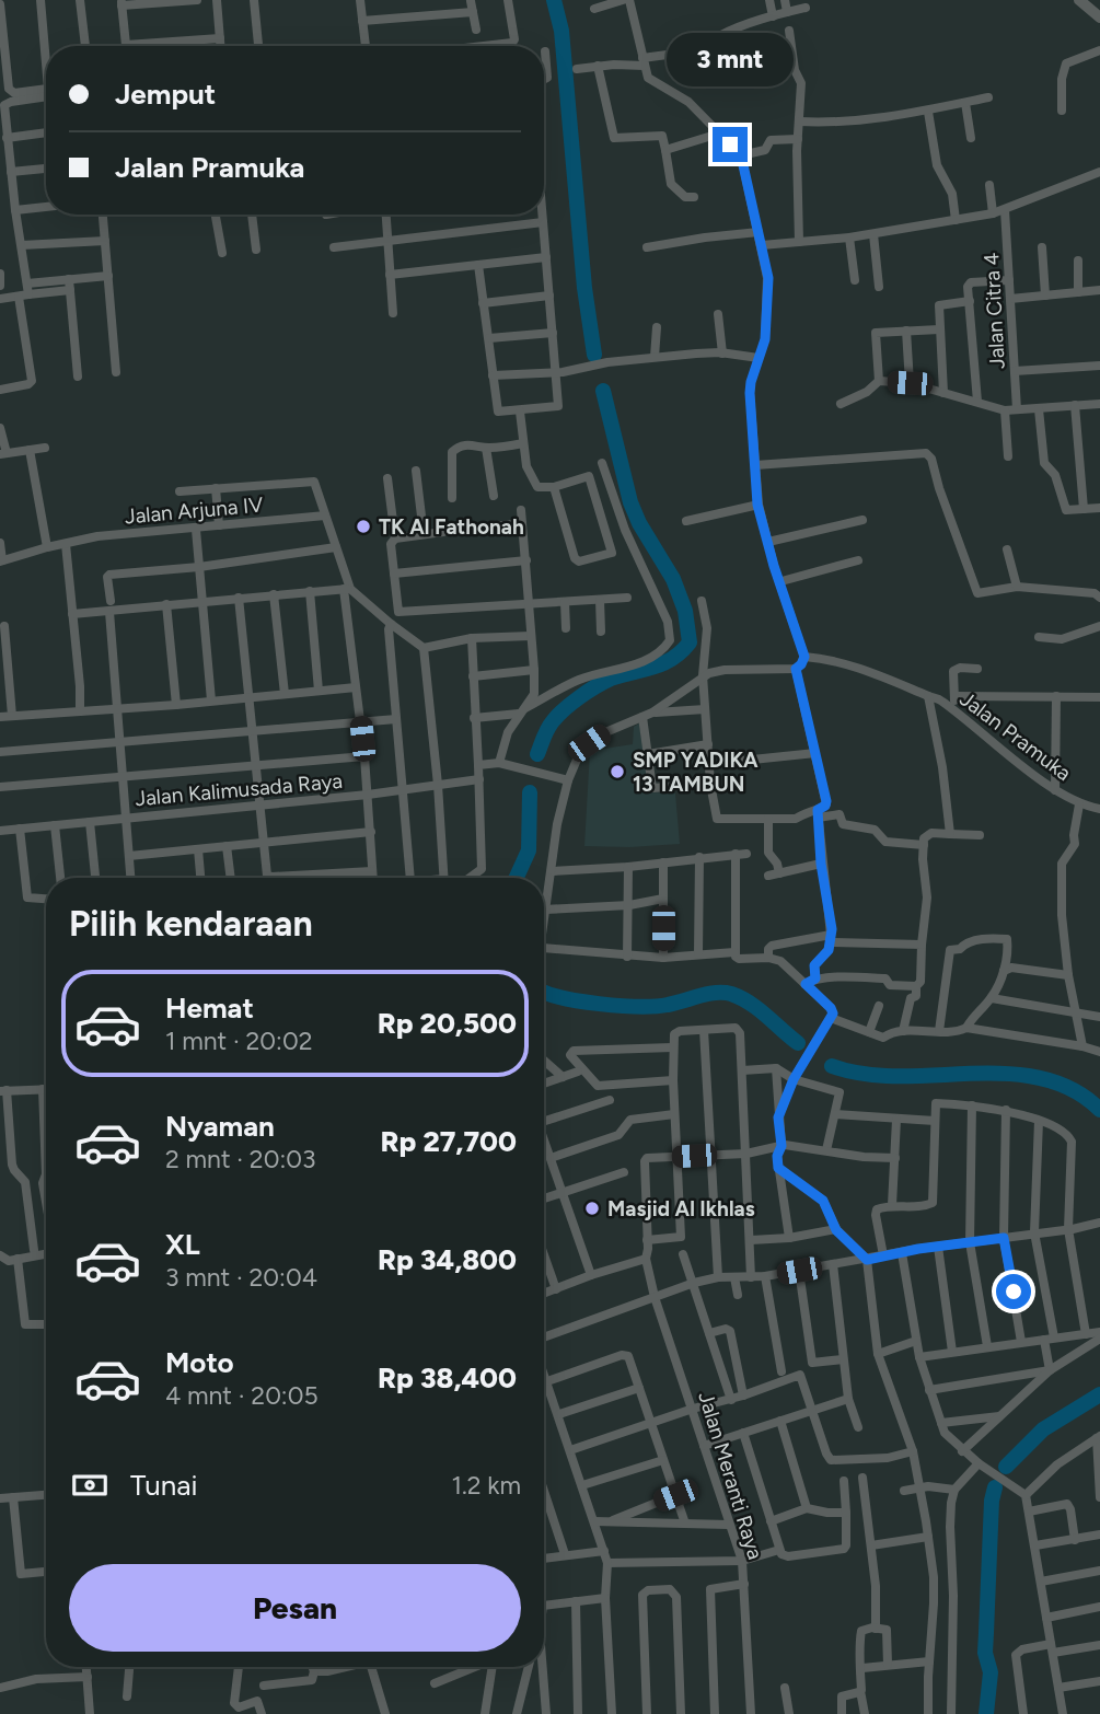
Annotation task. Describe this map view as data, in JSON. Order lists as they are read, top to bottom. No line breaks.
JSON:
{"streets":{"street":["Jalan Citra 4","Jalan Arjuna IV","Jalan Pramuka","Jalan Kalimusada Raya","Jalan Meranti Raya"]},"places":["TK Al Fathonah","SMP YADIKA 13 TAMBUN","Masjid Al Ikhlas"],"page":{"bubble":"3 mnt","banner":["Jemput","Jalan Pramuka"],"heading":"Pilih kendaraan","list":[{"name":"Hemat","note":"1 mnt · 20:02","value":"Rp 20,500"},{"name":"Nyaman","note":"2 mnt · 20:03","value":"Rp 27,700"},{"name":"XL","note":"3 mnt · 20:04","value":"Rp 34,800"},{"name":"Moto","note":"4 mnt · 20:05","value":"Rp 38,400"}],"pay":["Tunai","1.2 km"],"buttons":"Pesan"}}
